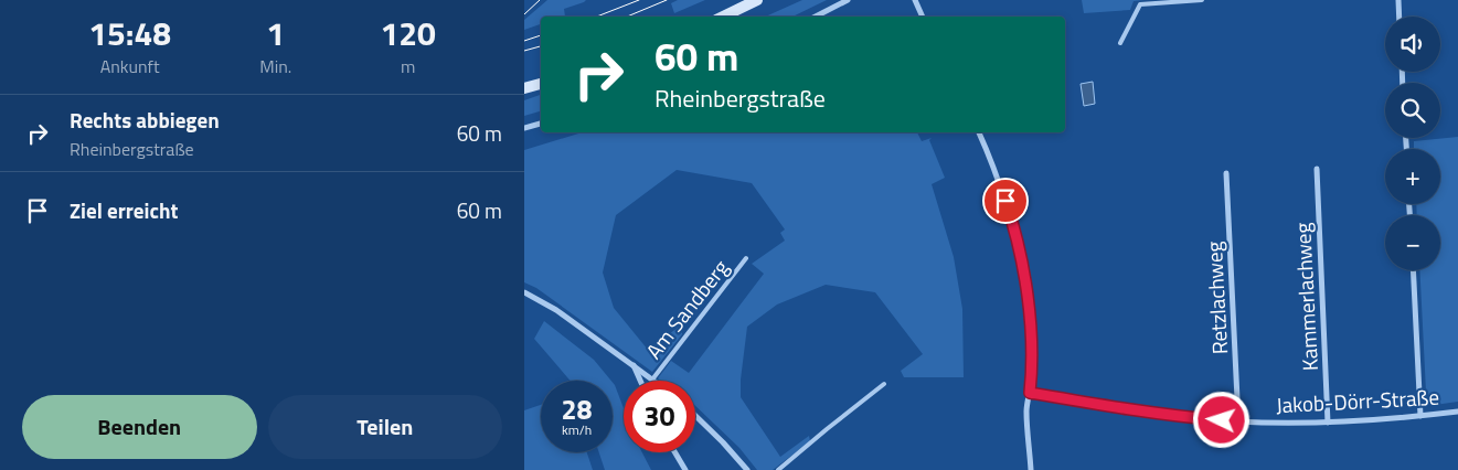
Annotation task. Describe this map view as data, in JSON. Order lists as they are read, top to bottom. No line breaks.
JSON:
{"streets":{"street":["Kammerlachweg","Retzlachweg","Am Sandberg","Jakob-Dörr-Straße"]},"crossings":[["Kammerlachweg","Jakob-Dörr-Straße"],["Retzlachweg","Jakob-Dörr-Straße"]],"page":{"eta":["15:48","Ankunft","1","Min.","120","m"],"map_buttons":["+","−"],"turn":["60 m","Rheinbergstraße"],"list":[{"name":"Rechts abbiegen","note":"Rheinbergstraße","value":"60 m"},{"name":"Ziel erreicht","value":"60 m"}],"speed":"28 km/h","limit":"30","buttons":["Beenden","Teilen"]}}
